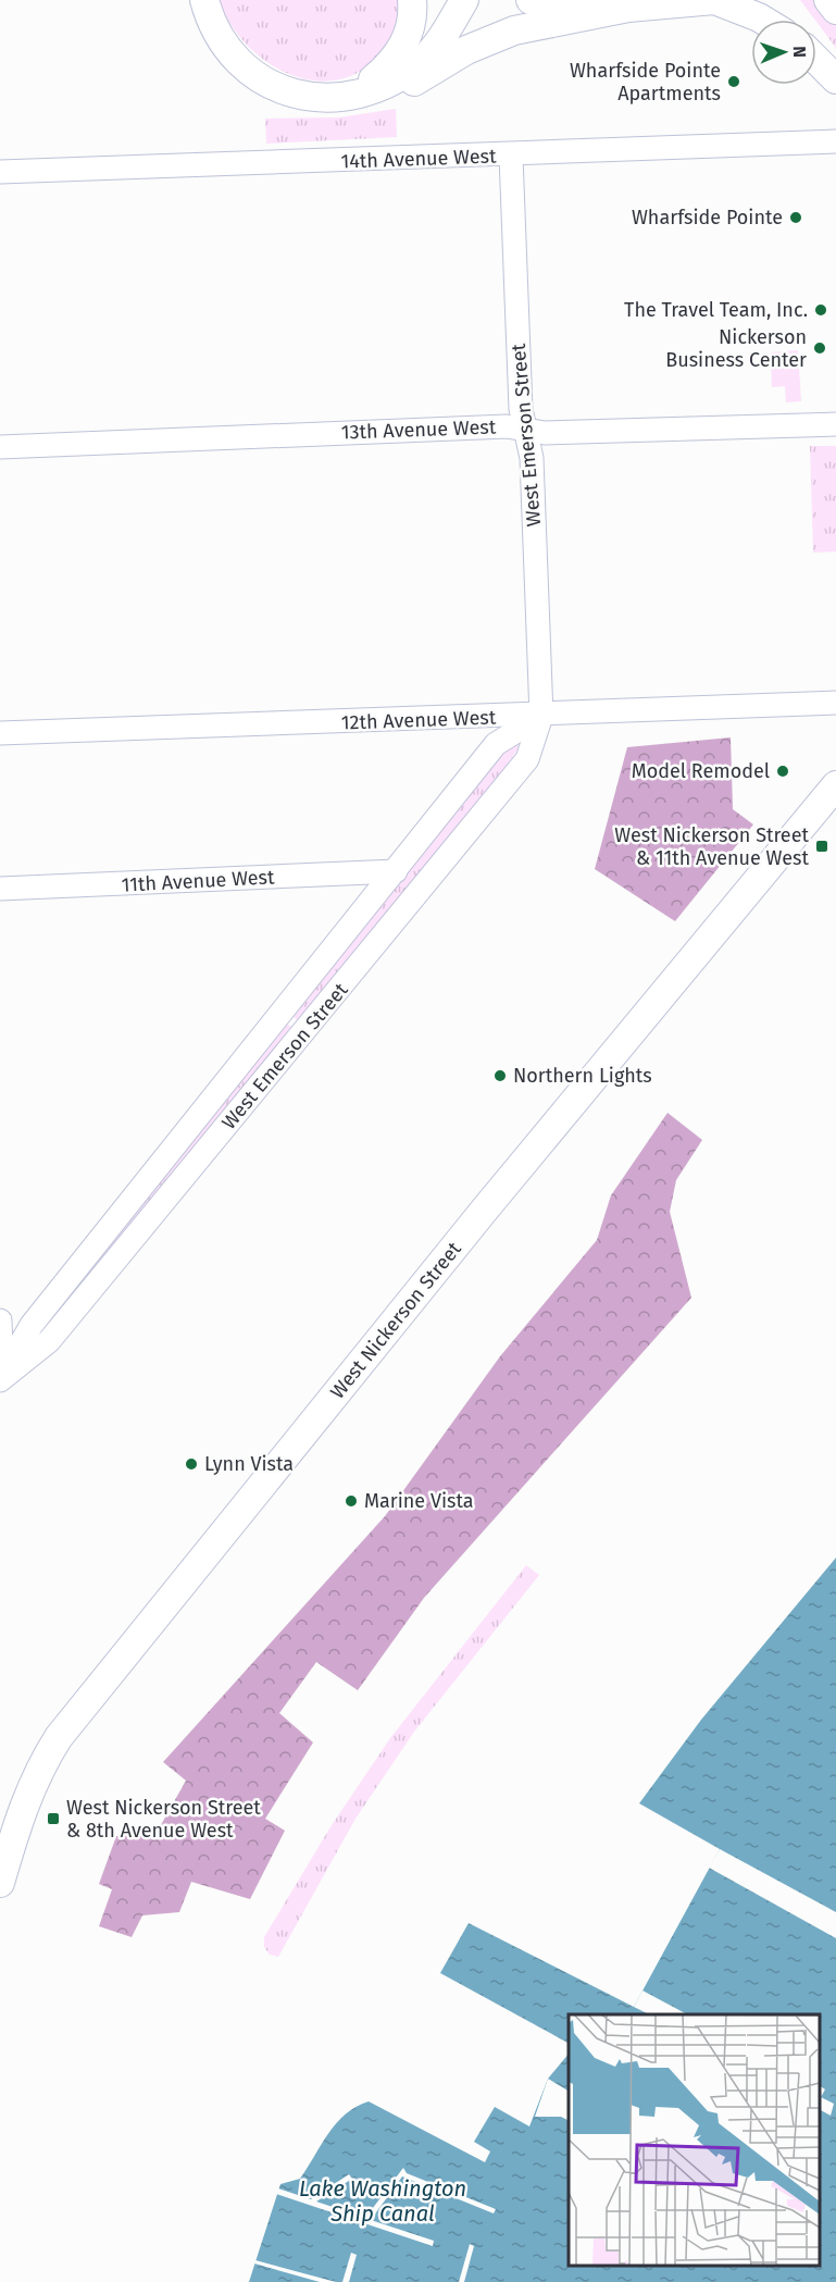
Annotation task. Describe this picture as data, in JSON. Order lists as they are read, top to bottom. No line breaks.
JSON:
{"streets":{"main road":["West Nickerson Street"],"street":["14th Avenue West","13th Avenue West","West Emerson Street","12th Avenue West","11th Avenue West"]},"crossings":[["14th Avenue West","West Emerson Street"],["13th Avenue West","West Emerson Street"],["West Emerson Street","12th Avenue West"],["West Emerson Street","11th Avenue West"]],"water":["Lake Washington Ship Canal"],"places":{"other":["Wharfside Pointe Apartments","Wharfside Pointe","The Travel Team, Inc.","Nickerson Business Center","Model Remodel","Northern Lights","Lynn Vista","Marine Vista"],"transit":["West Nickerson Street & 11th Avenue West","West Nickerson Street & 8th Avenue West"]},"north":"right"}
